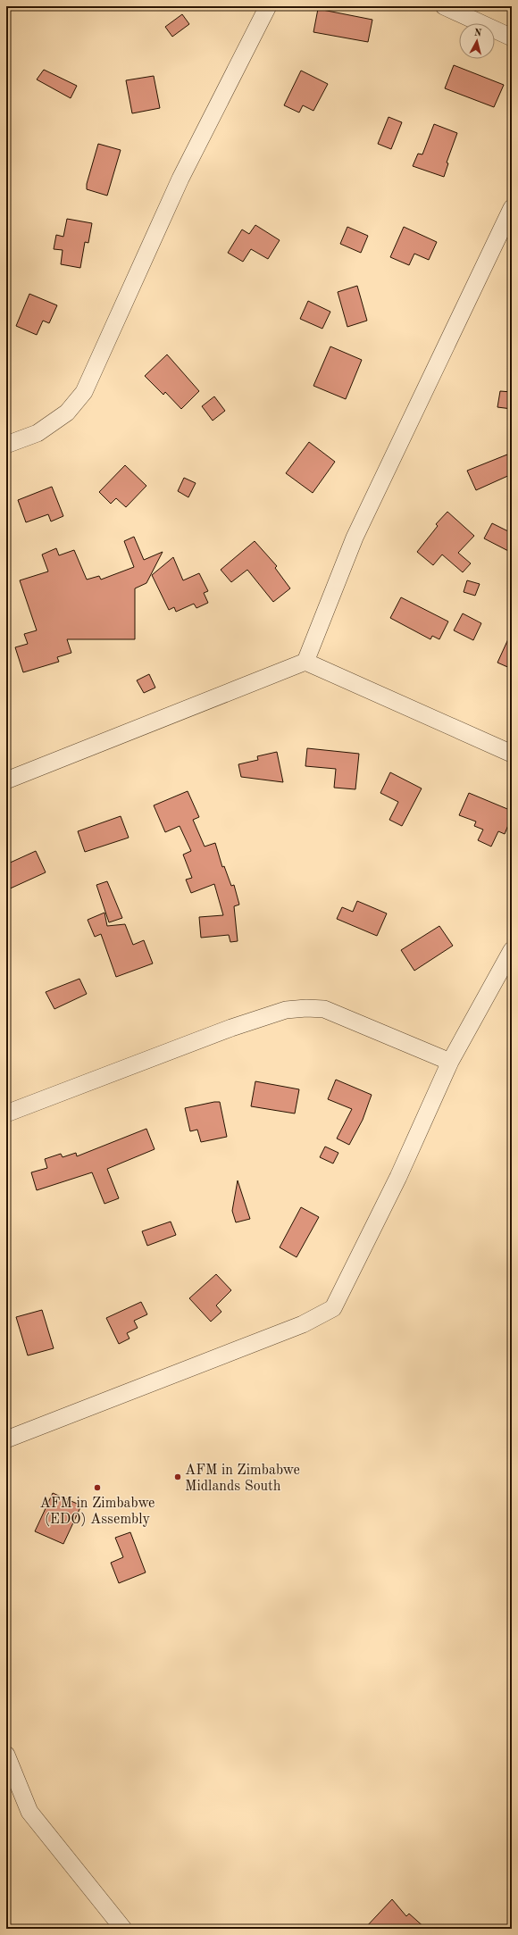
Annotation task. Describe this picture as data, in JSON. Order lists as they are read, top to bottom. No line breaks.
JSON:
{"places":["AFM in Zimbabwe Midlands South","AFM in Zimbabwe (EDO) Assembly"],"north":"top"}
